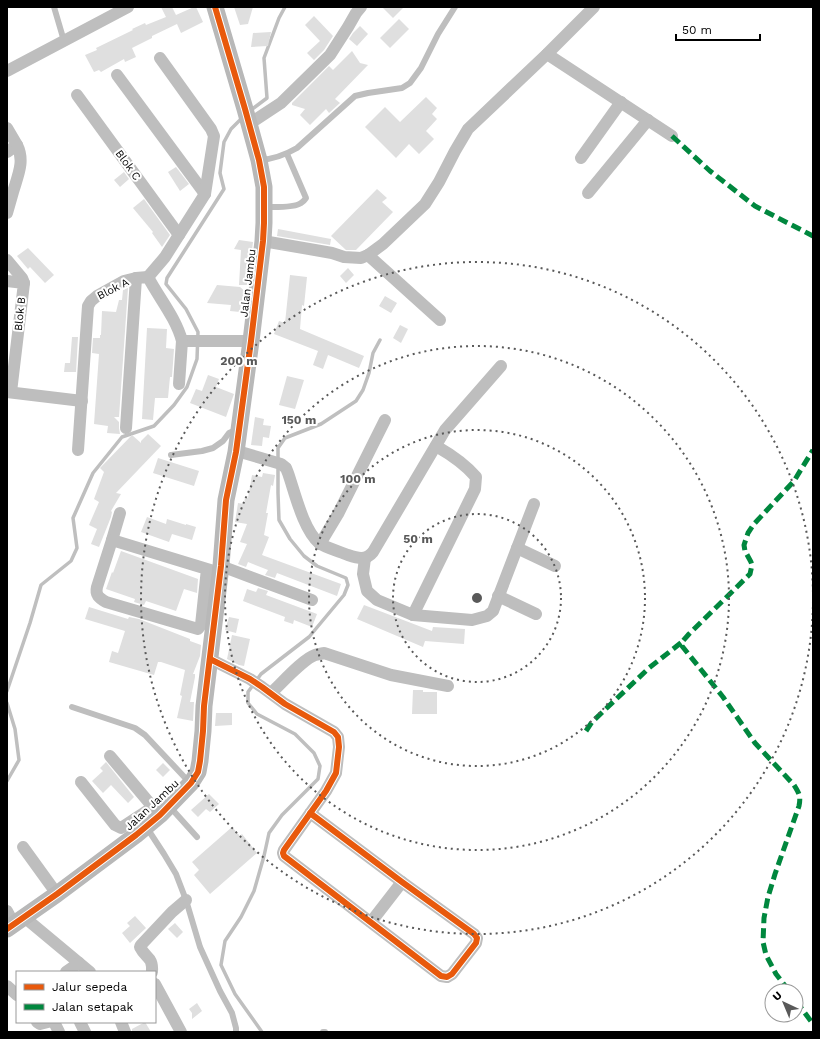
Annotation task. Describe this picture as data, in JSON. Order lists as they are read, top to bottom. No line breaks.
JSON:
{"streets":{"street":["Blok C","Jalan Jambu","Blok A","Blok B"]},"crossings":[["Blok A","Blok B"]],"legend":["Jalur sepeda","Jalan setapak"],"scale_bar":"50 m","north":"top left","rings":["200 m","150 m","100 m","50 m"]}
